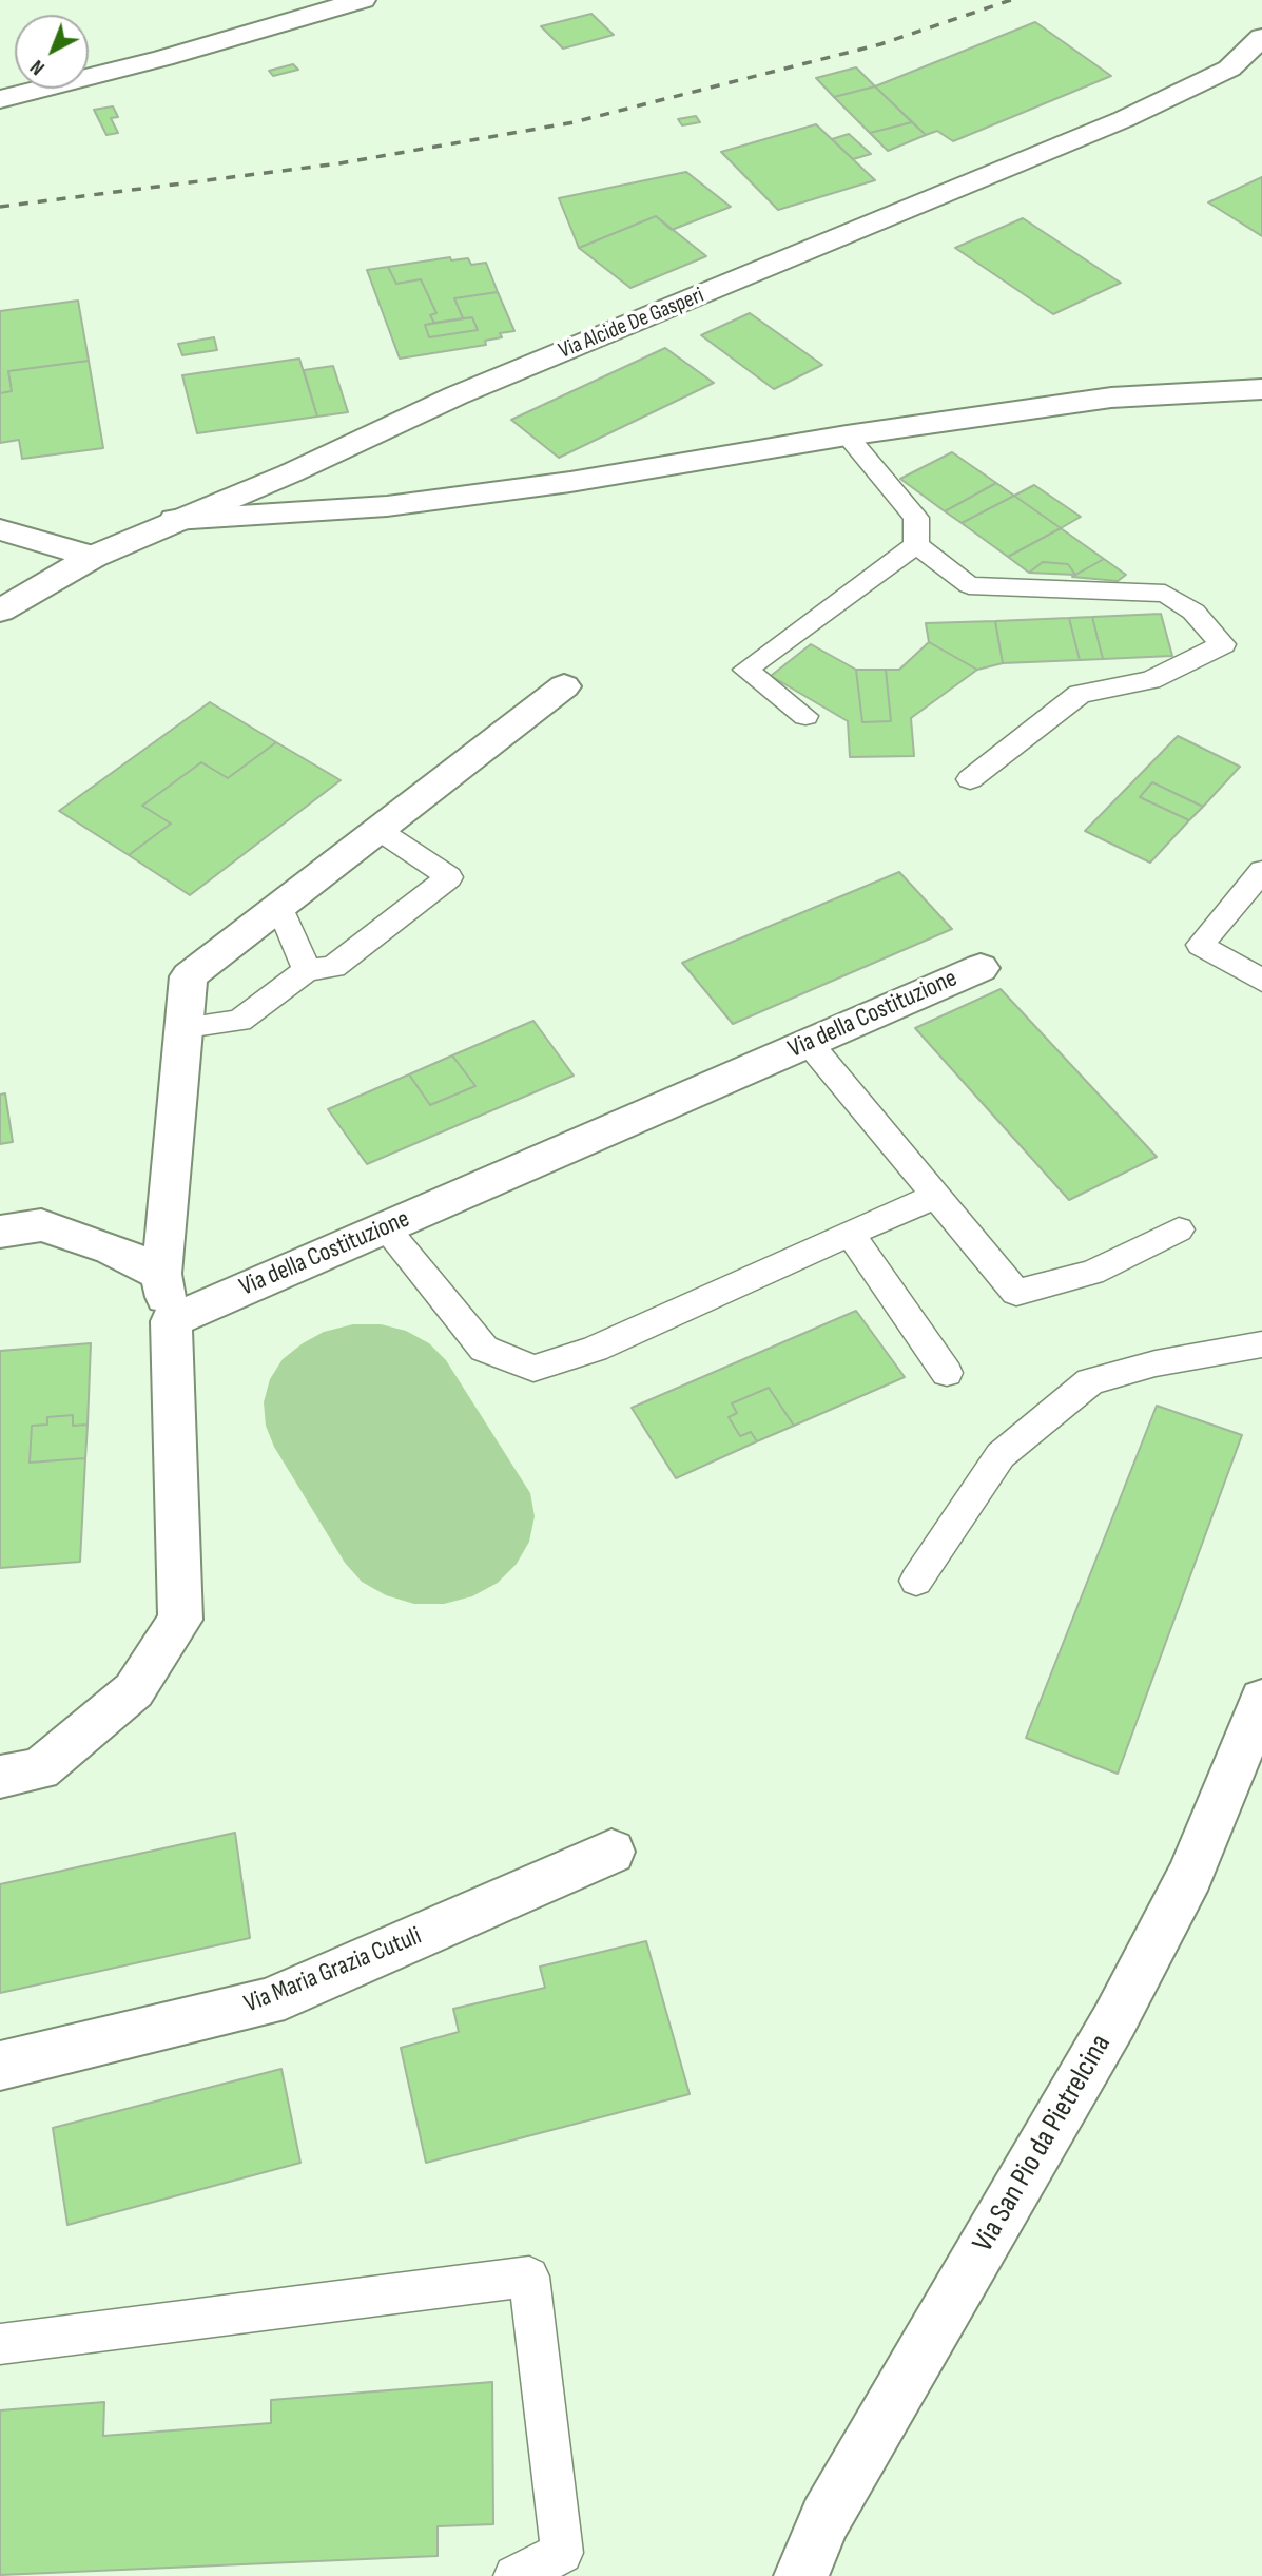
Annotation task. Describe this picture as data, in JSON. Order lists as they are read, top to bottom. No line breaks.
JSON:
{"streets":{"street":["Via Alcide De Gasperi","Via della Costituzione","Via Maria Grazia Cutuli","Via San Pio da Pietrelcina"]},"north":"bottom left"}
